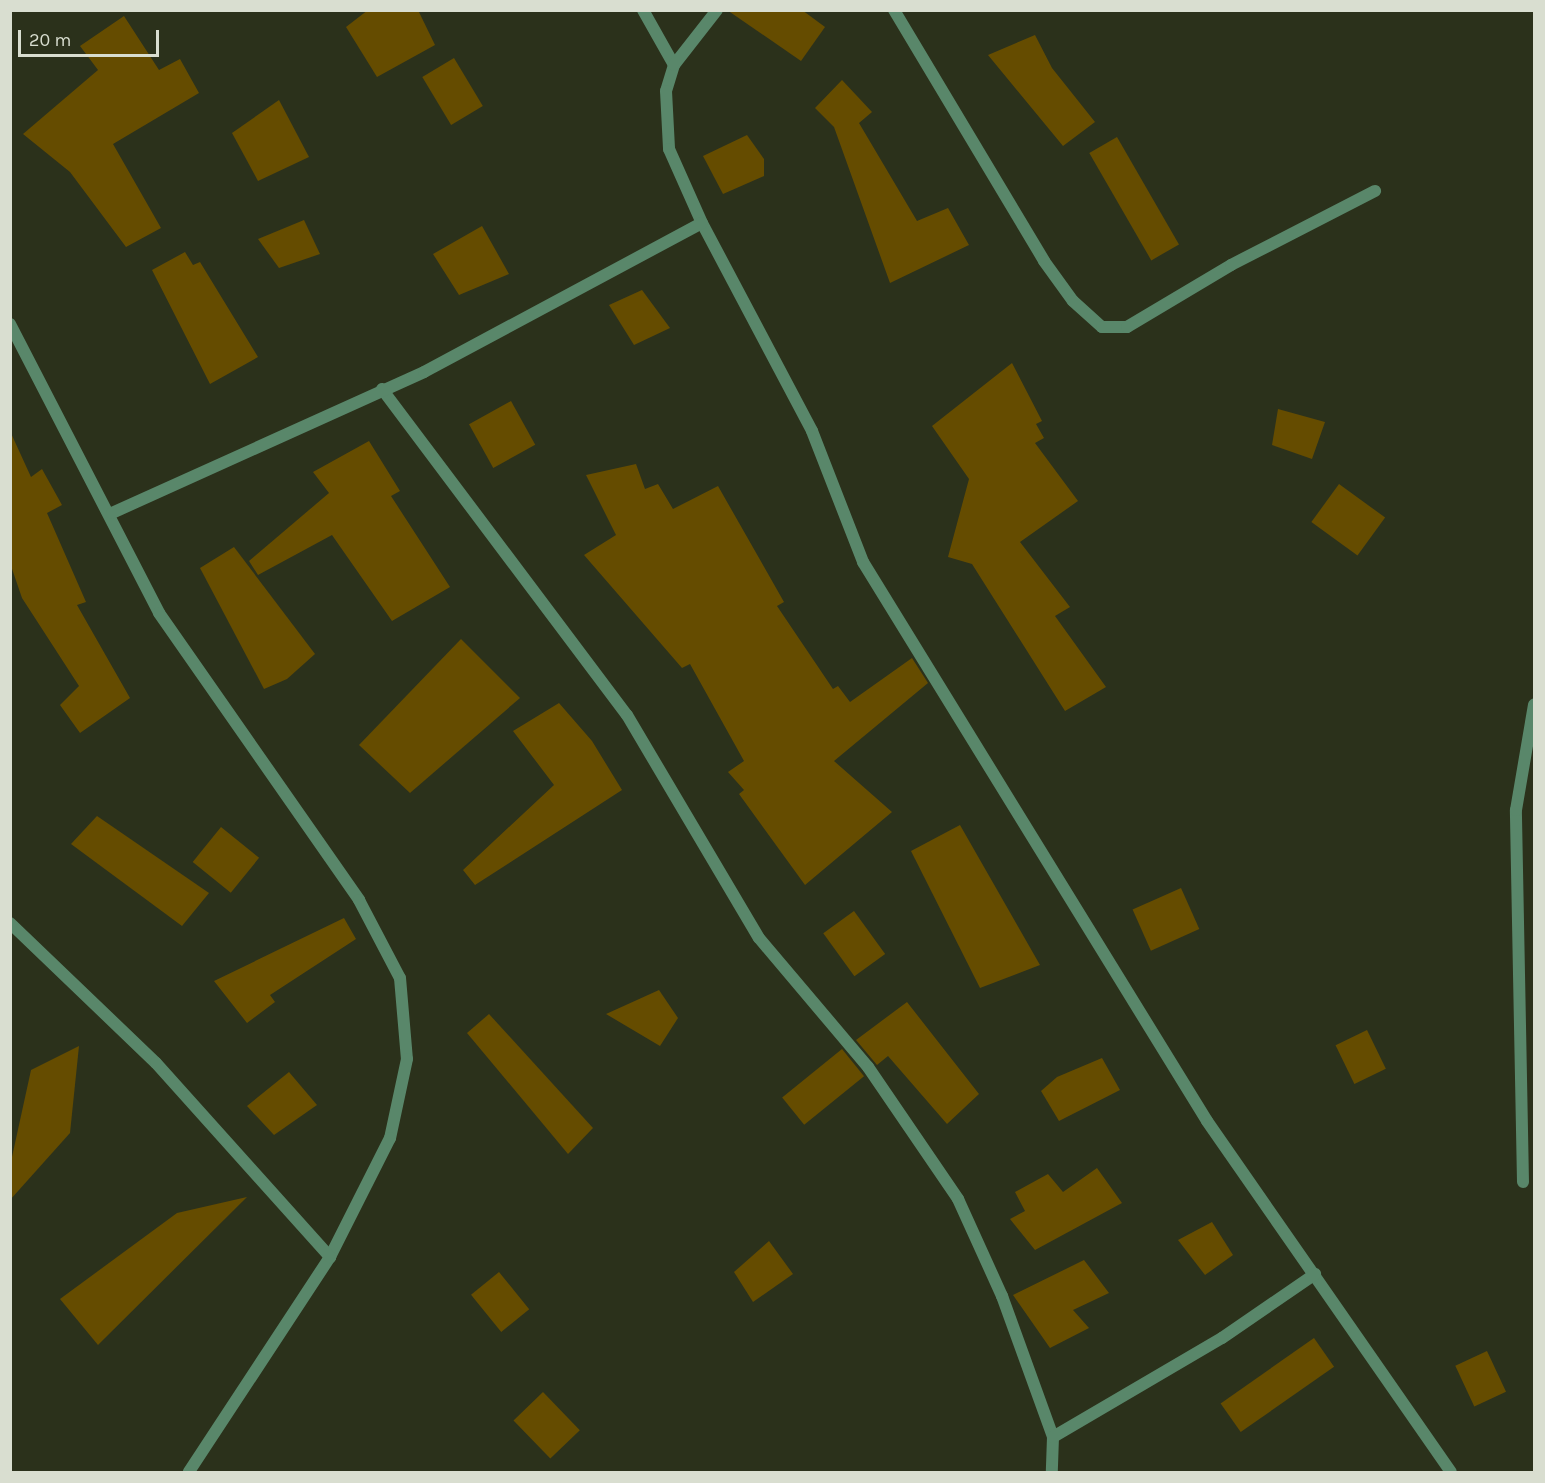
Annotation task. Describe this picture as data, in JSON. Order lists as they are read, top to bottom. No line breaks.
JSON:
{"scale_bar":"20 m"}
